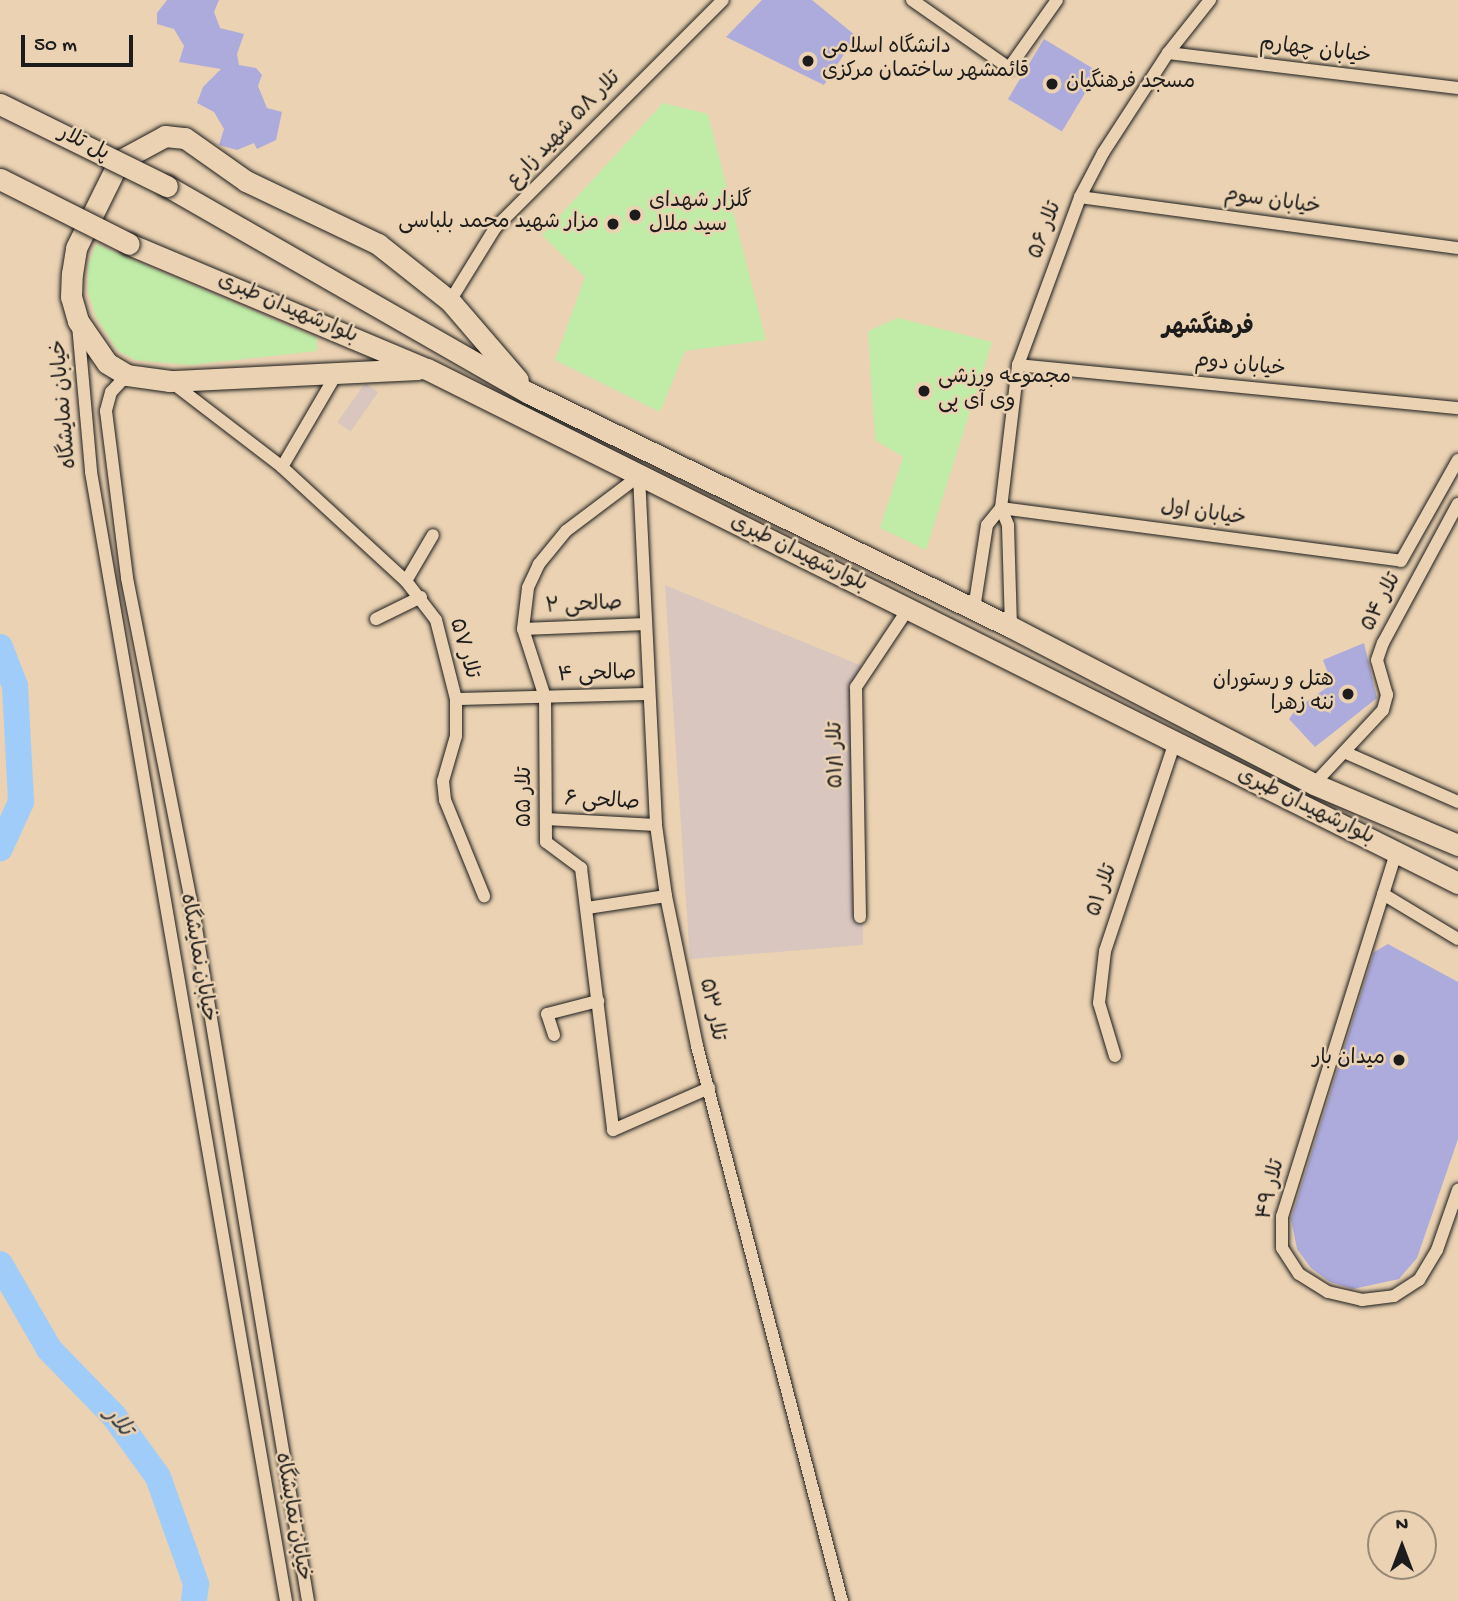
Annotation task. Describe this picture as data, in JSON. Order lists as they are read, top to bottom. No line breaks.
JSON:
{"streets":{"highway":["پل تلار","بلوارشهیدان طبری"],"street":["خیابان چهارم","تلار ۵۸ شهید زارع","خیابان سوم","تلار ۵۶","خیابان دوم","خیابان نمایشگاه","خیابان اول","تلار ۵۴","صالحی ۲","تلار ۵۷","صالحی ۴","تلار ۵۱/۱","تلار ۵۵","صالحی ۶","تلار ۵۱","تلار ۵۳","تلار ۴۹"]},"crossings":[["خیابان چهارم","تلار ۵۶"],["پل تلار","بلوارشهیدان طبری"],["خیابان سوم","تلار ۵۶"],["تلار ۵۶","خیابان دوم"],["تلار ۵۶","خیابان اول"],["بلوارشهیدان طبری","تلار ۵۴"],["بلوارشهیدان طبری","تلار ۵۱/۱"],["بلوارشهیدان طبری","تلار ۵۵"],["بلوارشهیدان طبری","تلار ۵۱"],["بلوارشهیدان طبری","تلار ۵۳"],["بلوارشهیدان طبری","تلار ۴۹"],["صالحی ۲","تلار ۵۵"],["صالحی ۲","تلار ۵۳"],["تلار ۵۷","صالحی ۴"],["صالحی ۴","تلار ۵۵"],["صالحی ۴","تلار ۵۳"],["تلار ۵۵","صالحی ۶"],["تلار ۵۵","تلار ۵۳"],["صالحی ۶","تلار ۵۳"]],"districts":["فرهنگشهر"],"water":["تلار"],"places":["دانشگاه اسلامی قائمشهر ساختمان مرکزی","مسجد فرهنگیان","گلزار شهدای سید ملال","مزار شهید محمد بلباسی","مجموعه ورزشی وی آی پی","هتل و رستوران ننه زهرا","میدان بار"],"scale_bar":"50 m","north":"top"}
